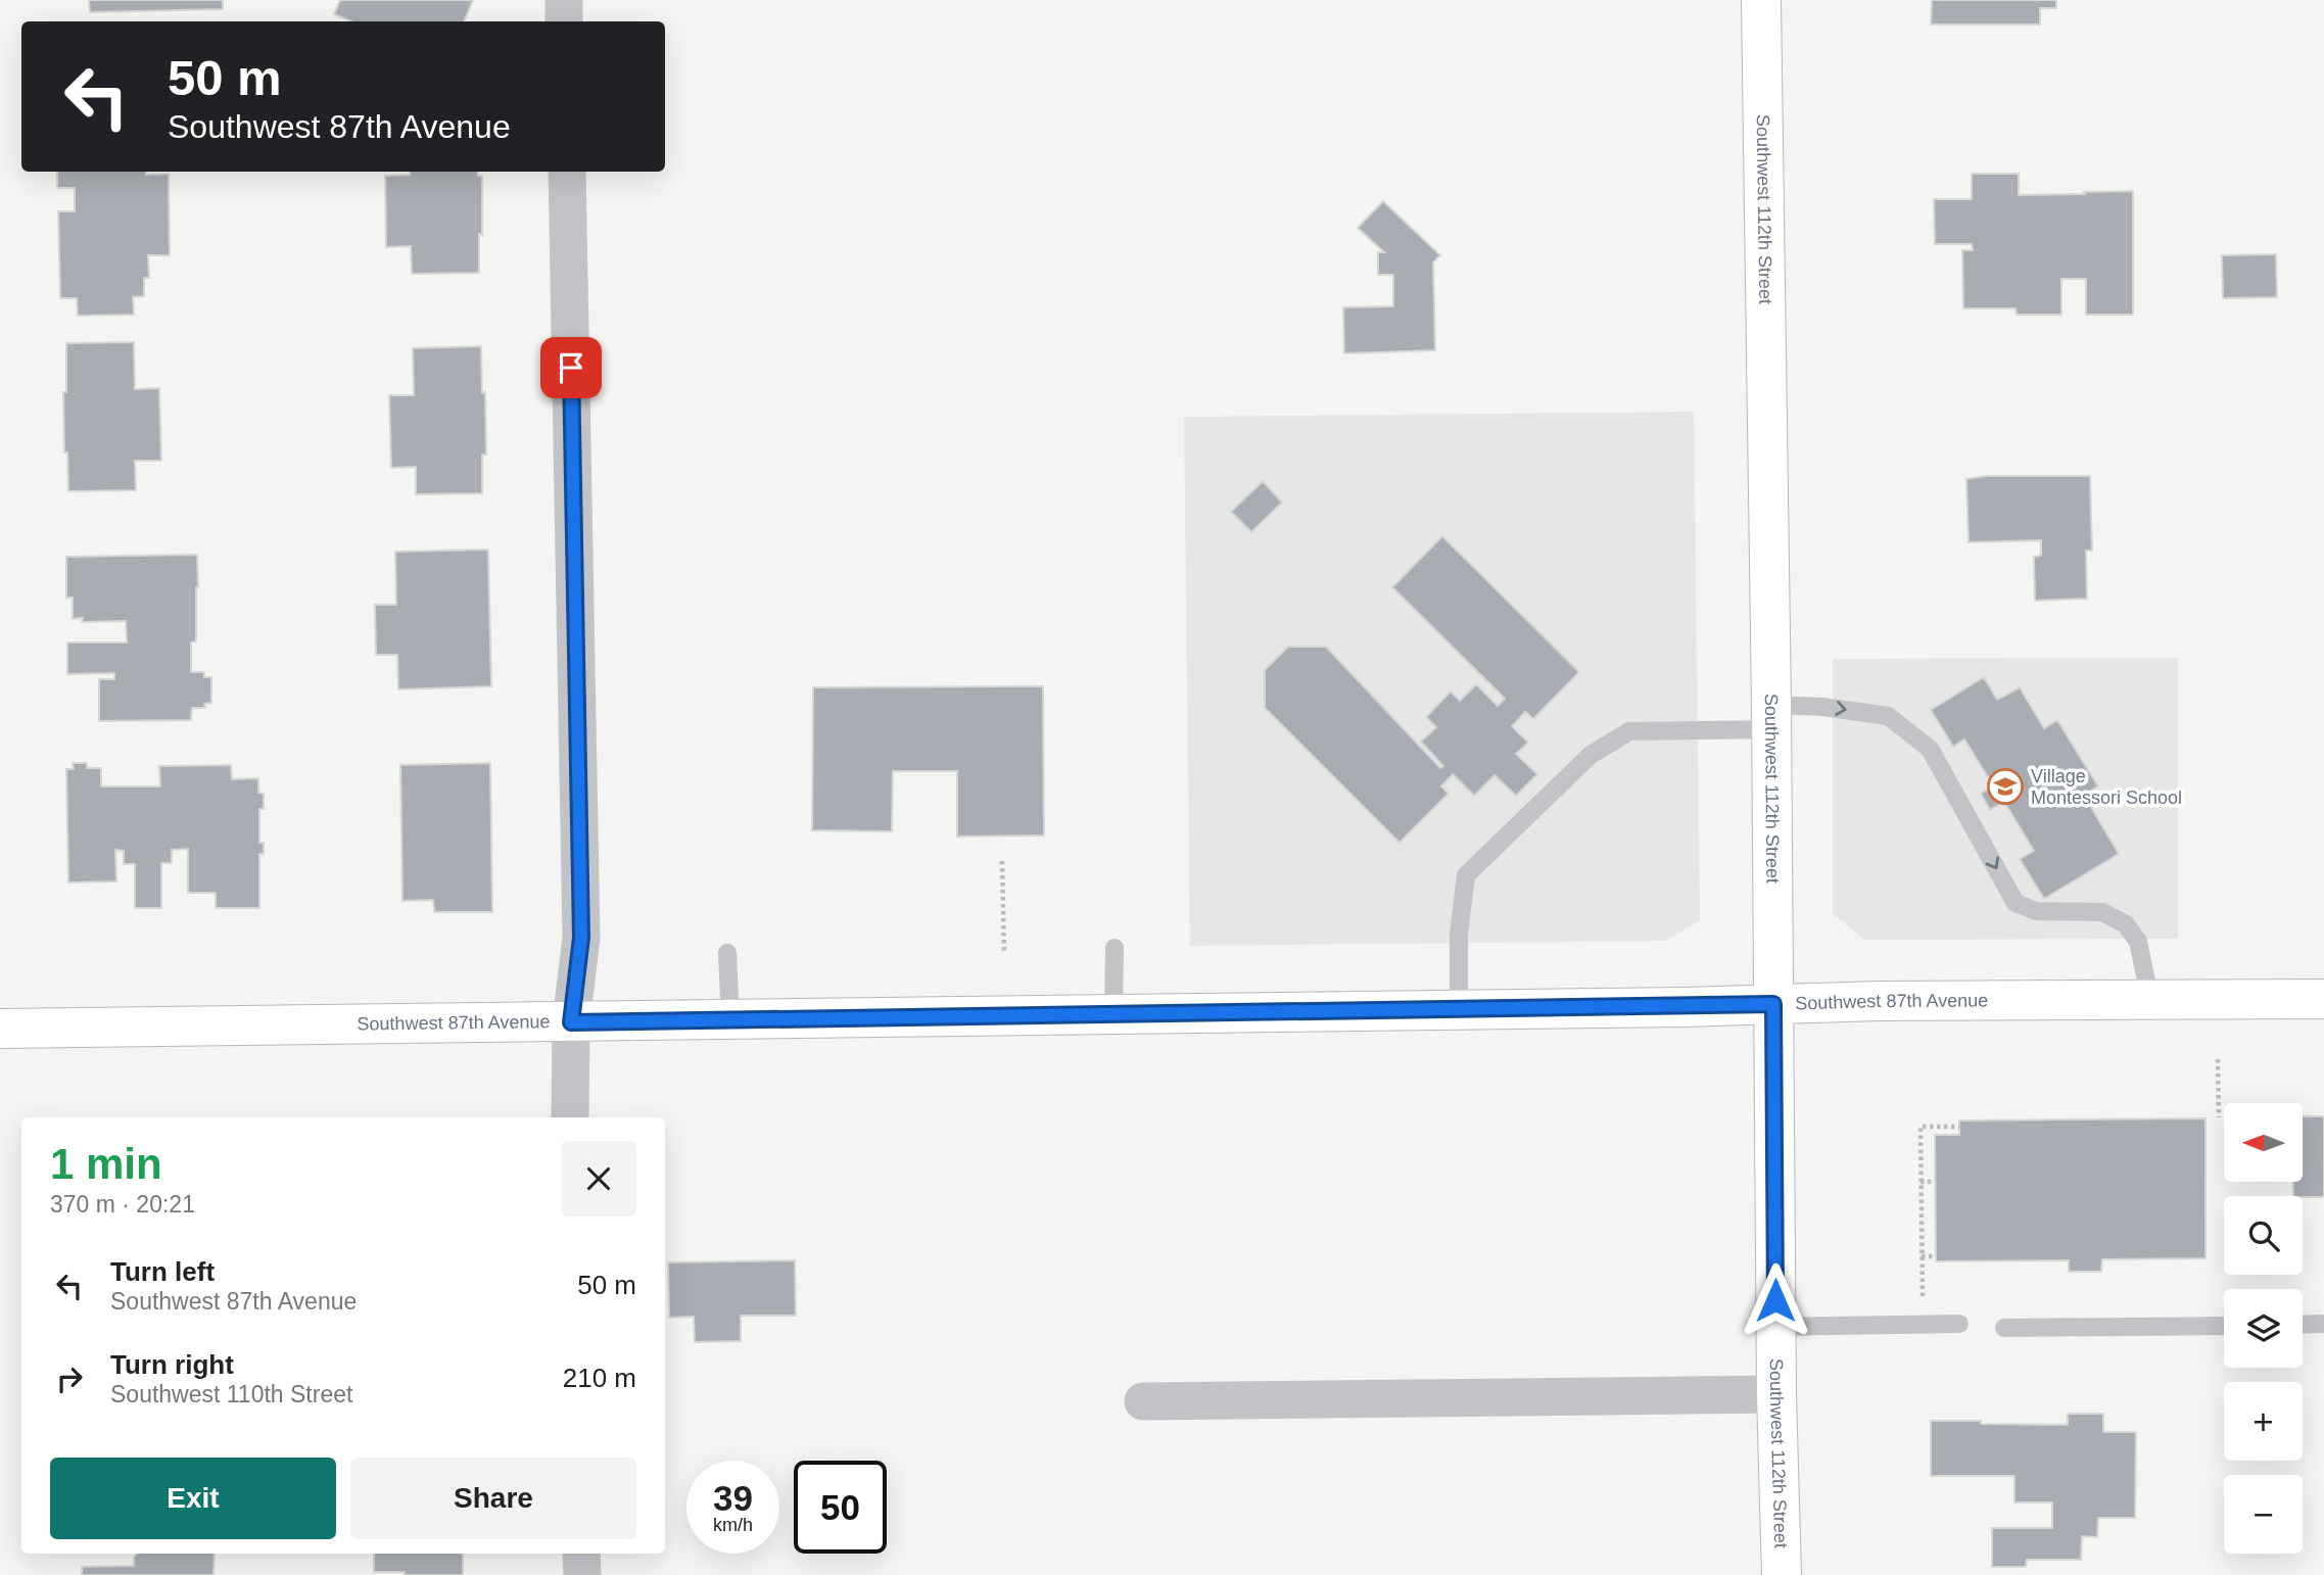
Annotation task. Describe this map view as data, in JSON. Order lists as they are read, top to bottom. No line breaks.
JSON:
{"streets":{"main road":["Southwest 112th Street","Southwest 87th Avenue"]},"crossings":[["Southwest 112th Street","Southwest 87th Avenue"]],"places":{"school or university":["Village Montessori School"]},"north":"left","page":{"turn":["50 m","Southwest 87th Avenue"],"map_buttons":["+","−"],"heading":["1 min","370 m · 20:21"],"list":[{"name":"Turn left","note":"Southwest 87th Avenue","value":"50 m"},{"name":"Turn right","note":"Southwest 110th Street","value":"210 m"}],"buttons":["Exit","Share"],"speed":"39 km/h","limit":"50"}}
